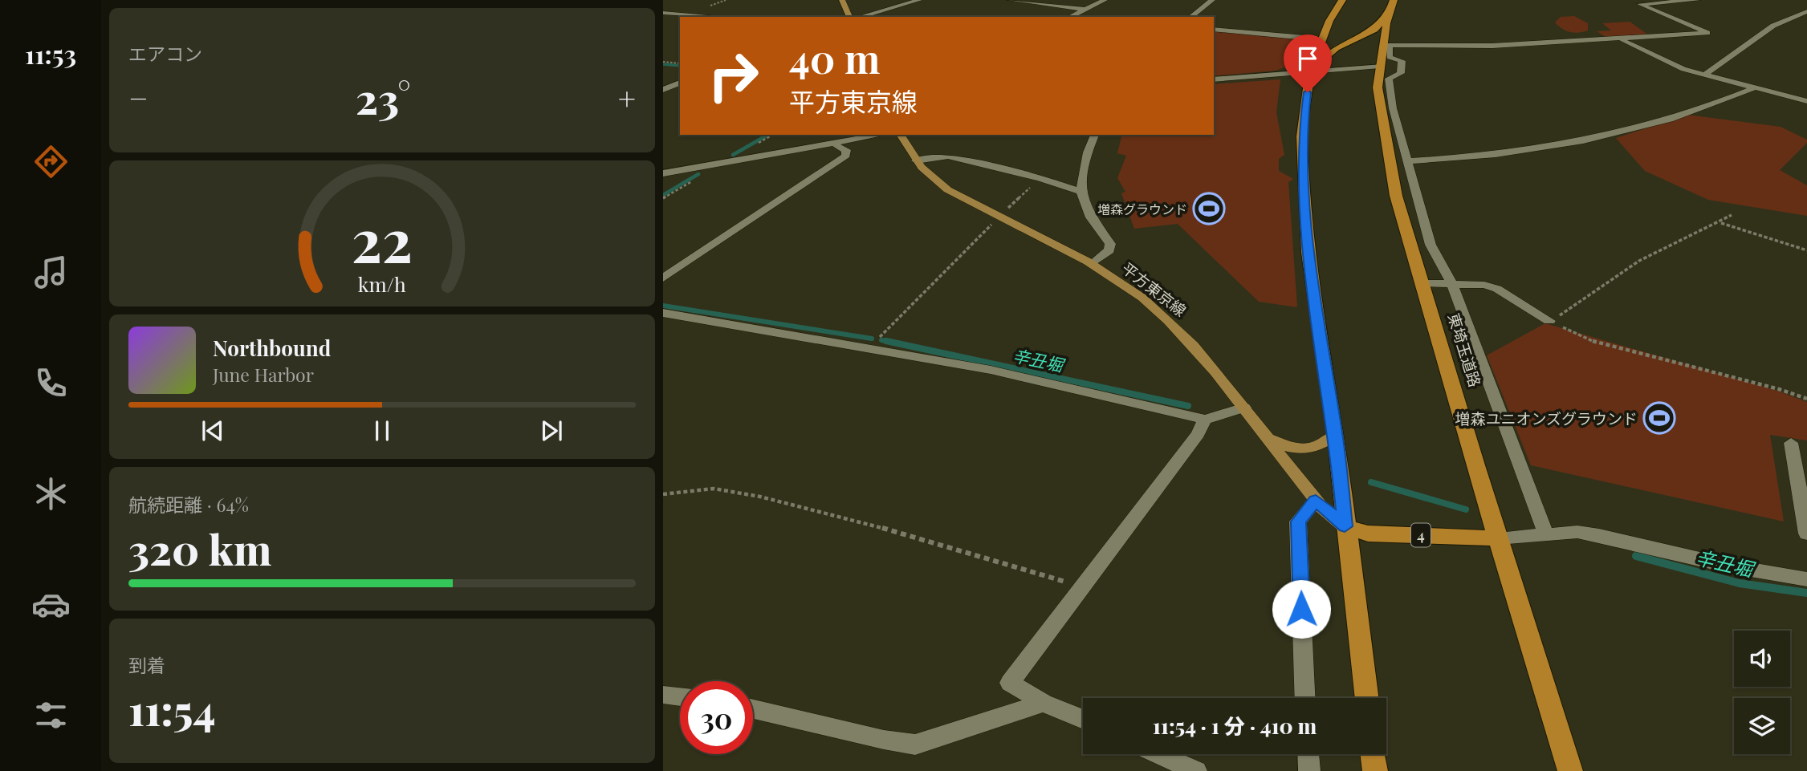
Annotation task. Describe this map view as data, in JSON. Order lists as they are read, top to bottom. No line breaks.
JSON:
{"streets":{"highway":["東埼玉道路","4"],"main road":["平方東京線"]},"crossings":[["平方東京線","4"],["東埼玉道路","4"]],"water":["辛丑堀"],"places":{"sports":["増森グラウンド","増森ユニオンズグラウンド"]},"page":{"tabs":"11:53","tile":["エアコン",["航続距離 · 64%","320 km"],["到着","11:54"]],"turn":["40 m","平方東京線"],"heat":["−","23°","+"],"song":["Northbound","June Harbor"],"limit":"30","trip":"11:54 · 1 分 · 410 m","gauge":["22","km/h"]}}
